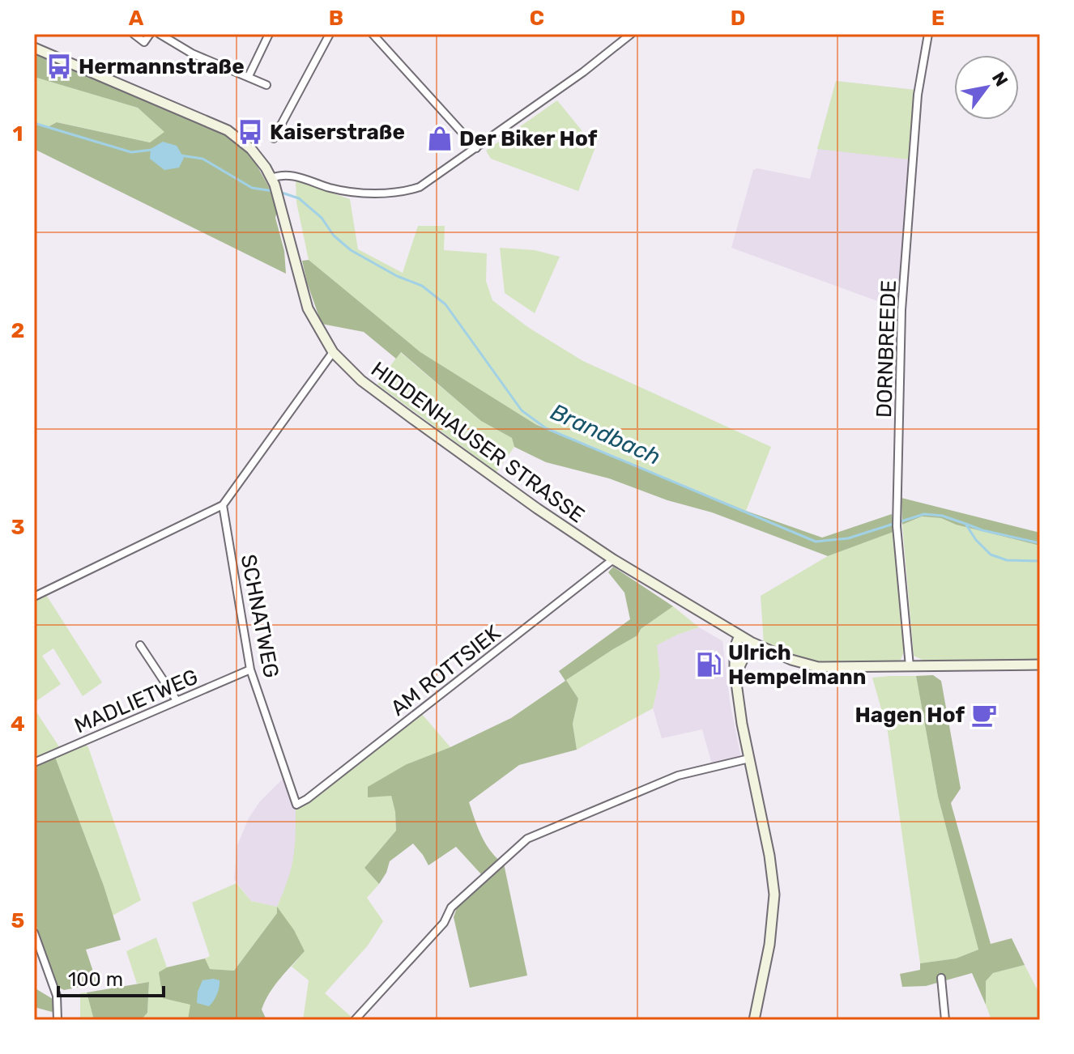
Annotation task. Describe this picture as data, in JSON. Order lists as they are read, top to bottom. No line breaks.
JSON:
{"streets":{"main road":["HIDDENHAUSER STRASSE"],"street":["DORNBREEDE","SCHNATWEG","AM ROTTSIEK","MADLIETWEG"]},"crossings":[["DORNBREEDE","HIDDENHAUSER STRASSE"],["HIDDENHAUSER STRASSE","AM ROTTSIEK"],["SCHNATWEG","AM ROTTSIEK"],["SCHNATWEG","MADLIETWEG"]],"water":["Brandbach"],"places":{"bus stop":["Hermannstraße","Kaiserstraße"],"shop":["Der Biker Hof"],"fuel station":["Ulrich Hempelmann"],"cafe":["Hagen Hof"]},"scale_bar":"100 m","north":"top right","grid":{"columns":["A","B","C","D","E"],"rows":["1","2","3","4","5"]}}
